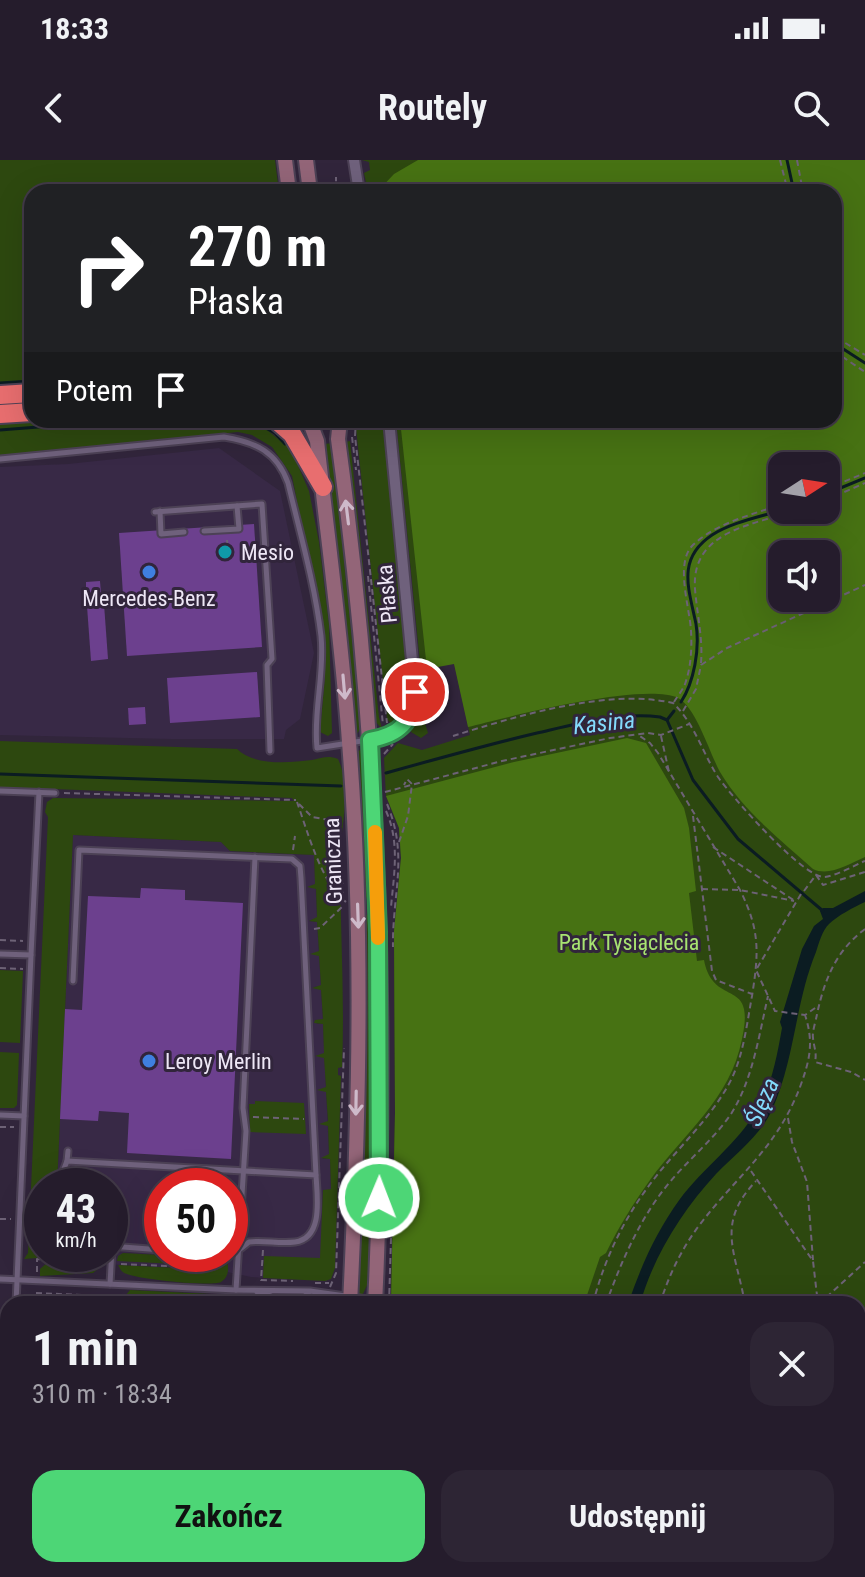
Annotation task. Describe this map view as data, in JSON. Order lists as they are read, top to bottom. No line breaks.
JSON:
{"streets":{"main road":["Graniczna"],"street":["Płaska"]},"crossings":[["Płaska","Graniczna"]],"water":["Kasina","Ślęza"],"parks":["Park Tysiąclecia"],"places":["Mesio","Mercedes-Benz","Leroy Merlin"],"north":"right","page":{"status":"18:33","header":"Routely","turn":["270 m","Płaska"],"then":"Potem","speed":"43 km/h","limit":"50","heading":["1 min","310 m · 18:34"],"buttons":["Zakończ","Udostępnij"]}}
